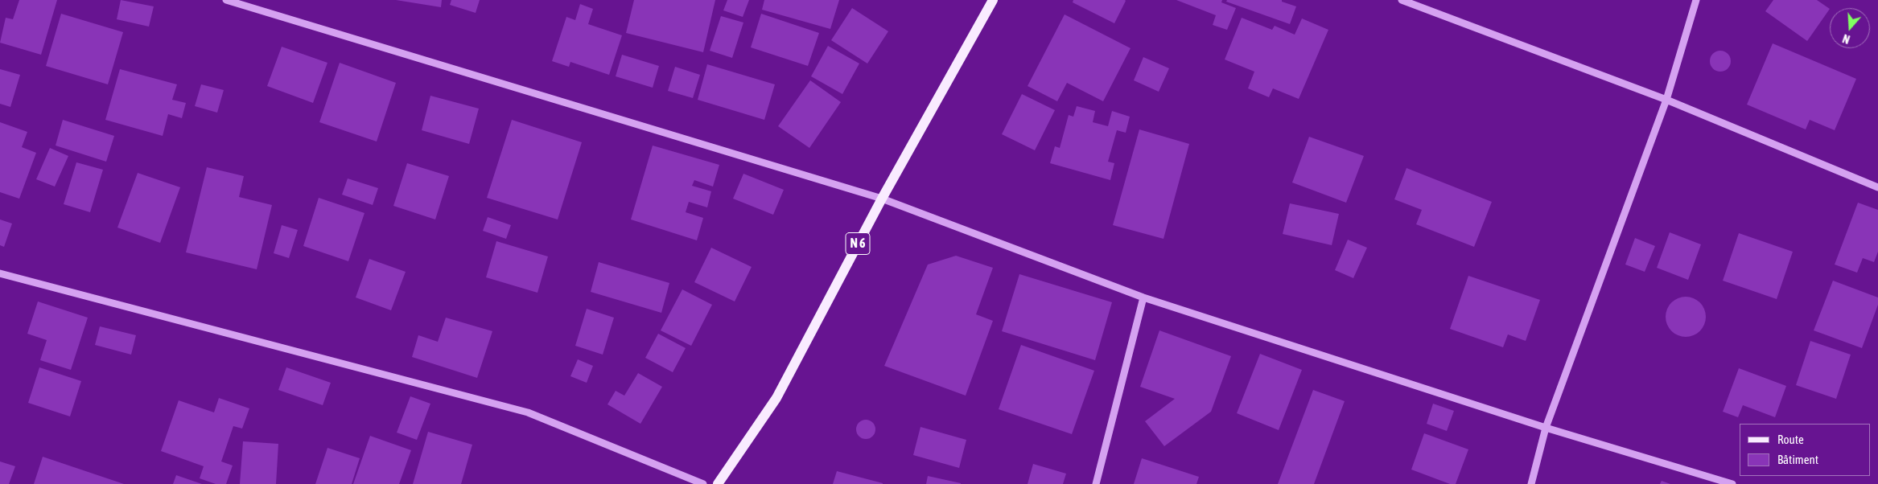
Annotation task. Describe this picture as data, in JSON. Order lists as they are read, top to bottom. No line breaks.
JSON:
{"streets":{"main road":["N 6"]},"legend":["Route","Bâtiment"],"north":"bottom"}
